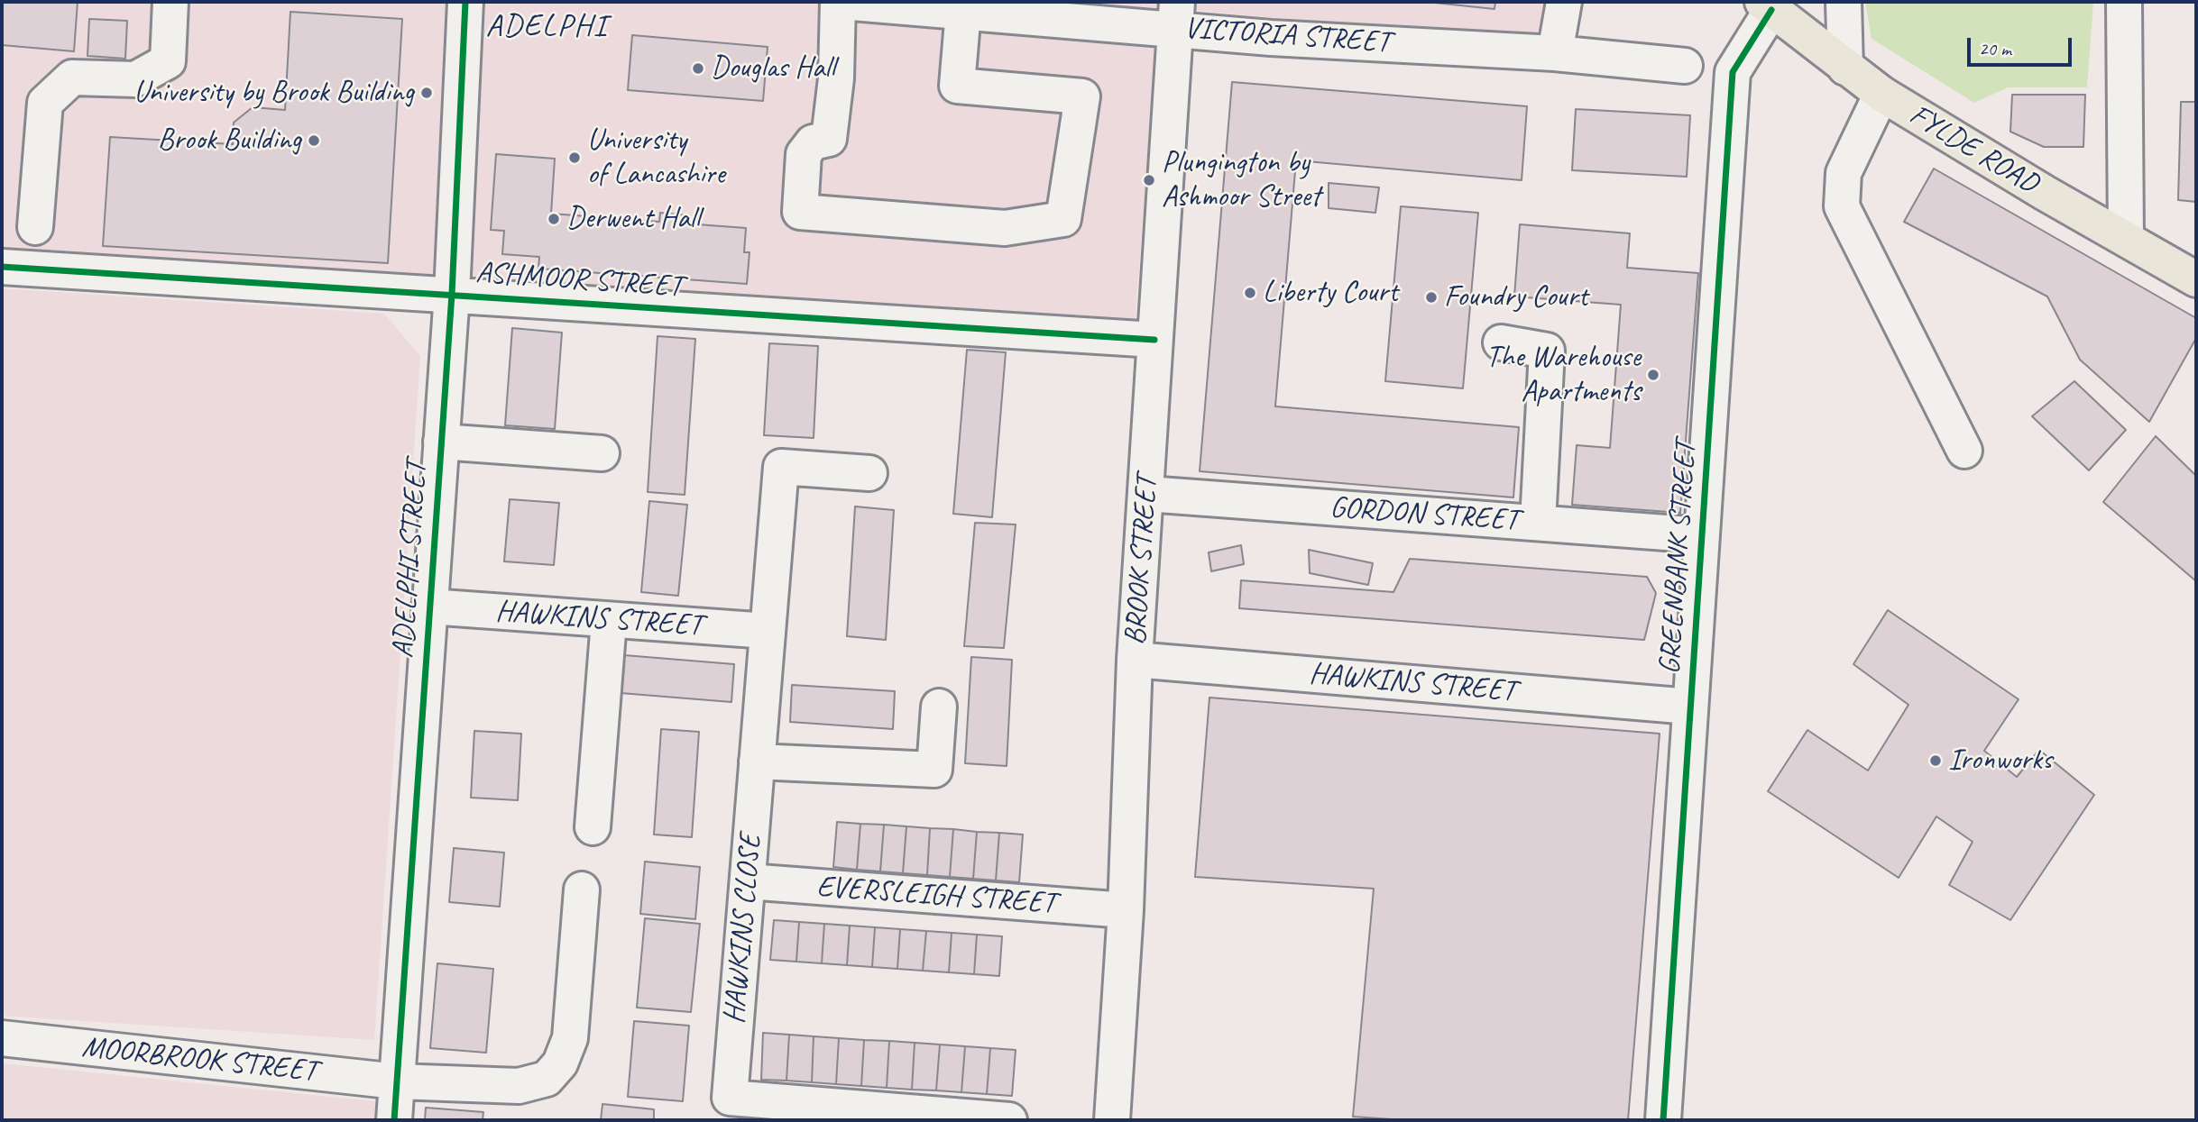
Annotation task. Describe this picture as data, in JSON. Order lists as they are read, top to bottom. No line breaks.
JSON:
{"streets":{"main road":["FYLDE ROAD"],"street":["VICTORIA STREET","ASHMOOR STREET","GORDON STREET","GREENBANK STREET","ADELPHI STREET","BROOK STREET","HAWKINS STREET","EVERSLEIGH STREET","HAWKINS CLOSE","MOORBROOK STREET"]},"crossings":[["VICTORIA STREET","BROOK STREET"],["FYLDE ROAD","GREENBANK STREET"],["ASHMOOR STREET","ADELPHI STREET"],["ASHMOOR STREET","BROOK STREET"],["GORDON STREET","GREENBANK STREET"],["GORDON STREET","BROOK STREET"],["GREENBANK STREET","HAWKINS STREET"],["ADELPHI STREET","HAWKINS STREET"],["ADELPHI STREET","MOORBROOK STREET"],["BROOK STREET","HAWKINS STREET"],["BROOK STREET","EVERSLEIGH STREET"],["HAWKINS STREET","HAWKINS CLOSE"],["EVERSLEIGH STREET","HAWKINS CLOSE"]],"districts":["ADELPHI"],"places":["Douglas Hall","University by Brook Building","Brook Building","University of Lancashire","Plungington by Ashmoor Street","Derwent Hall","Liberty Court","Foundry Court","The Warehouse Apartments","Ironworks"],"scale_bar":"20 m"}
